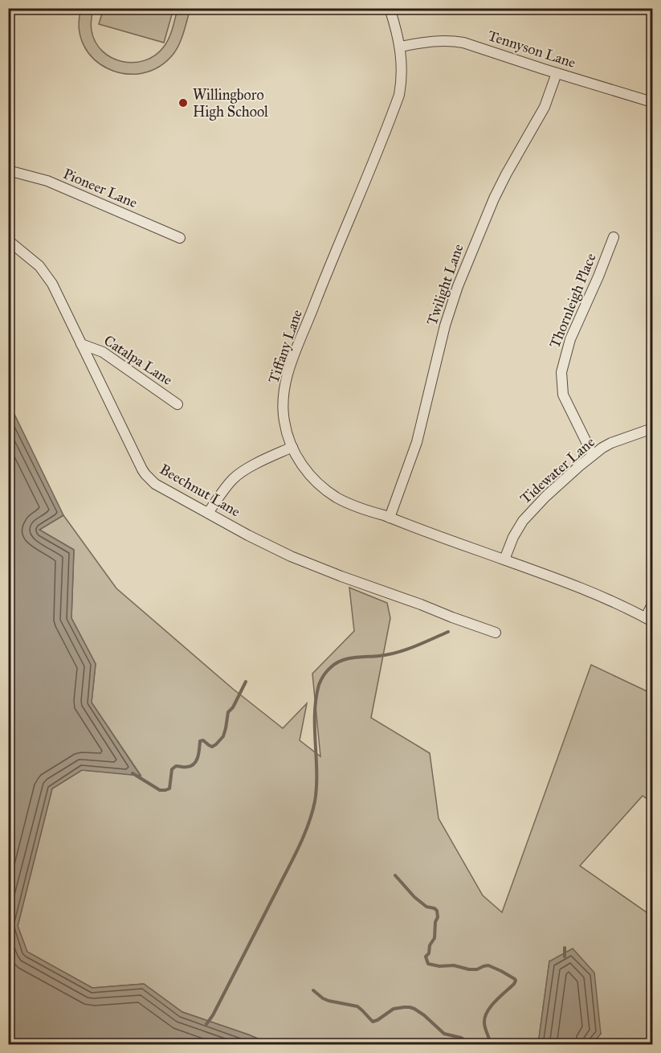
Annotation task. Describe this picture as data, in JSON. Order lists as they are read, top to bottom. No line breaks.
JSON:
{"streets":{"street":["Tennyson Lane","Pioneer Lane","Twilight Lane","Thornleigh Place","Tiffany Lane","Catalpa Lane","Tidewater Lane","Beechnut Lane"]},"crossings":[["Tennyson Lane","Twilight Lane"],["Tennyson Lane","Tiffany Lane"],["Twilight Lane","Tiffany Lane"],["Thornleigh Place","Tidewater Lane"],["Tiffany Lane","Tidewater Lane"],["Catalpa Lane","Beechnut Lane"]],"places":["Willingboro High School"]}
